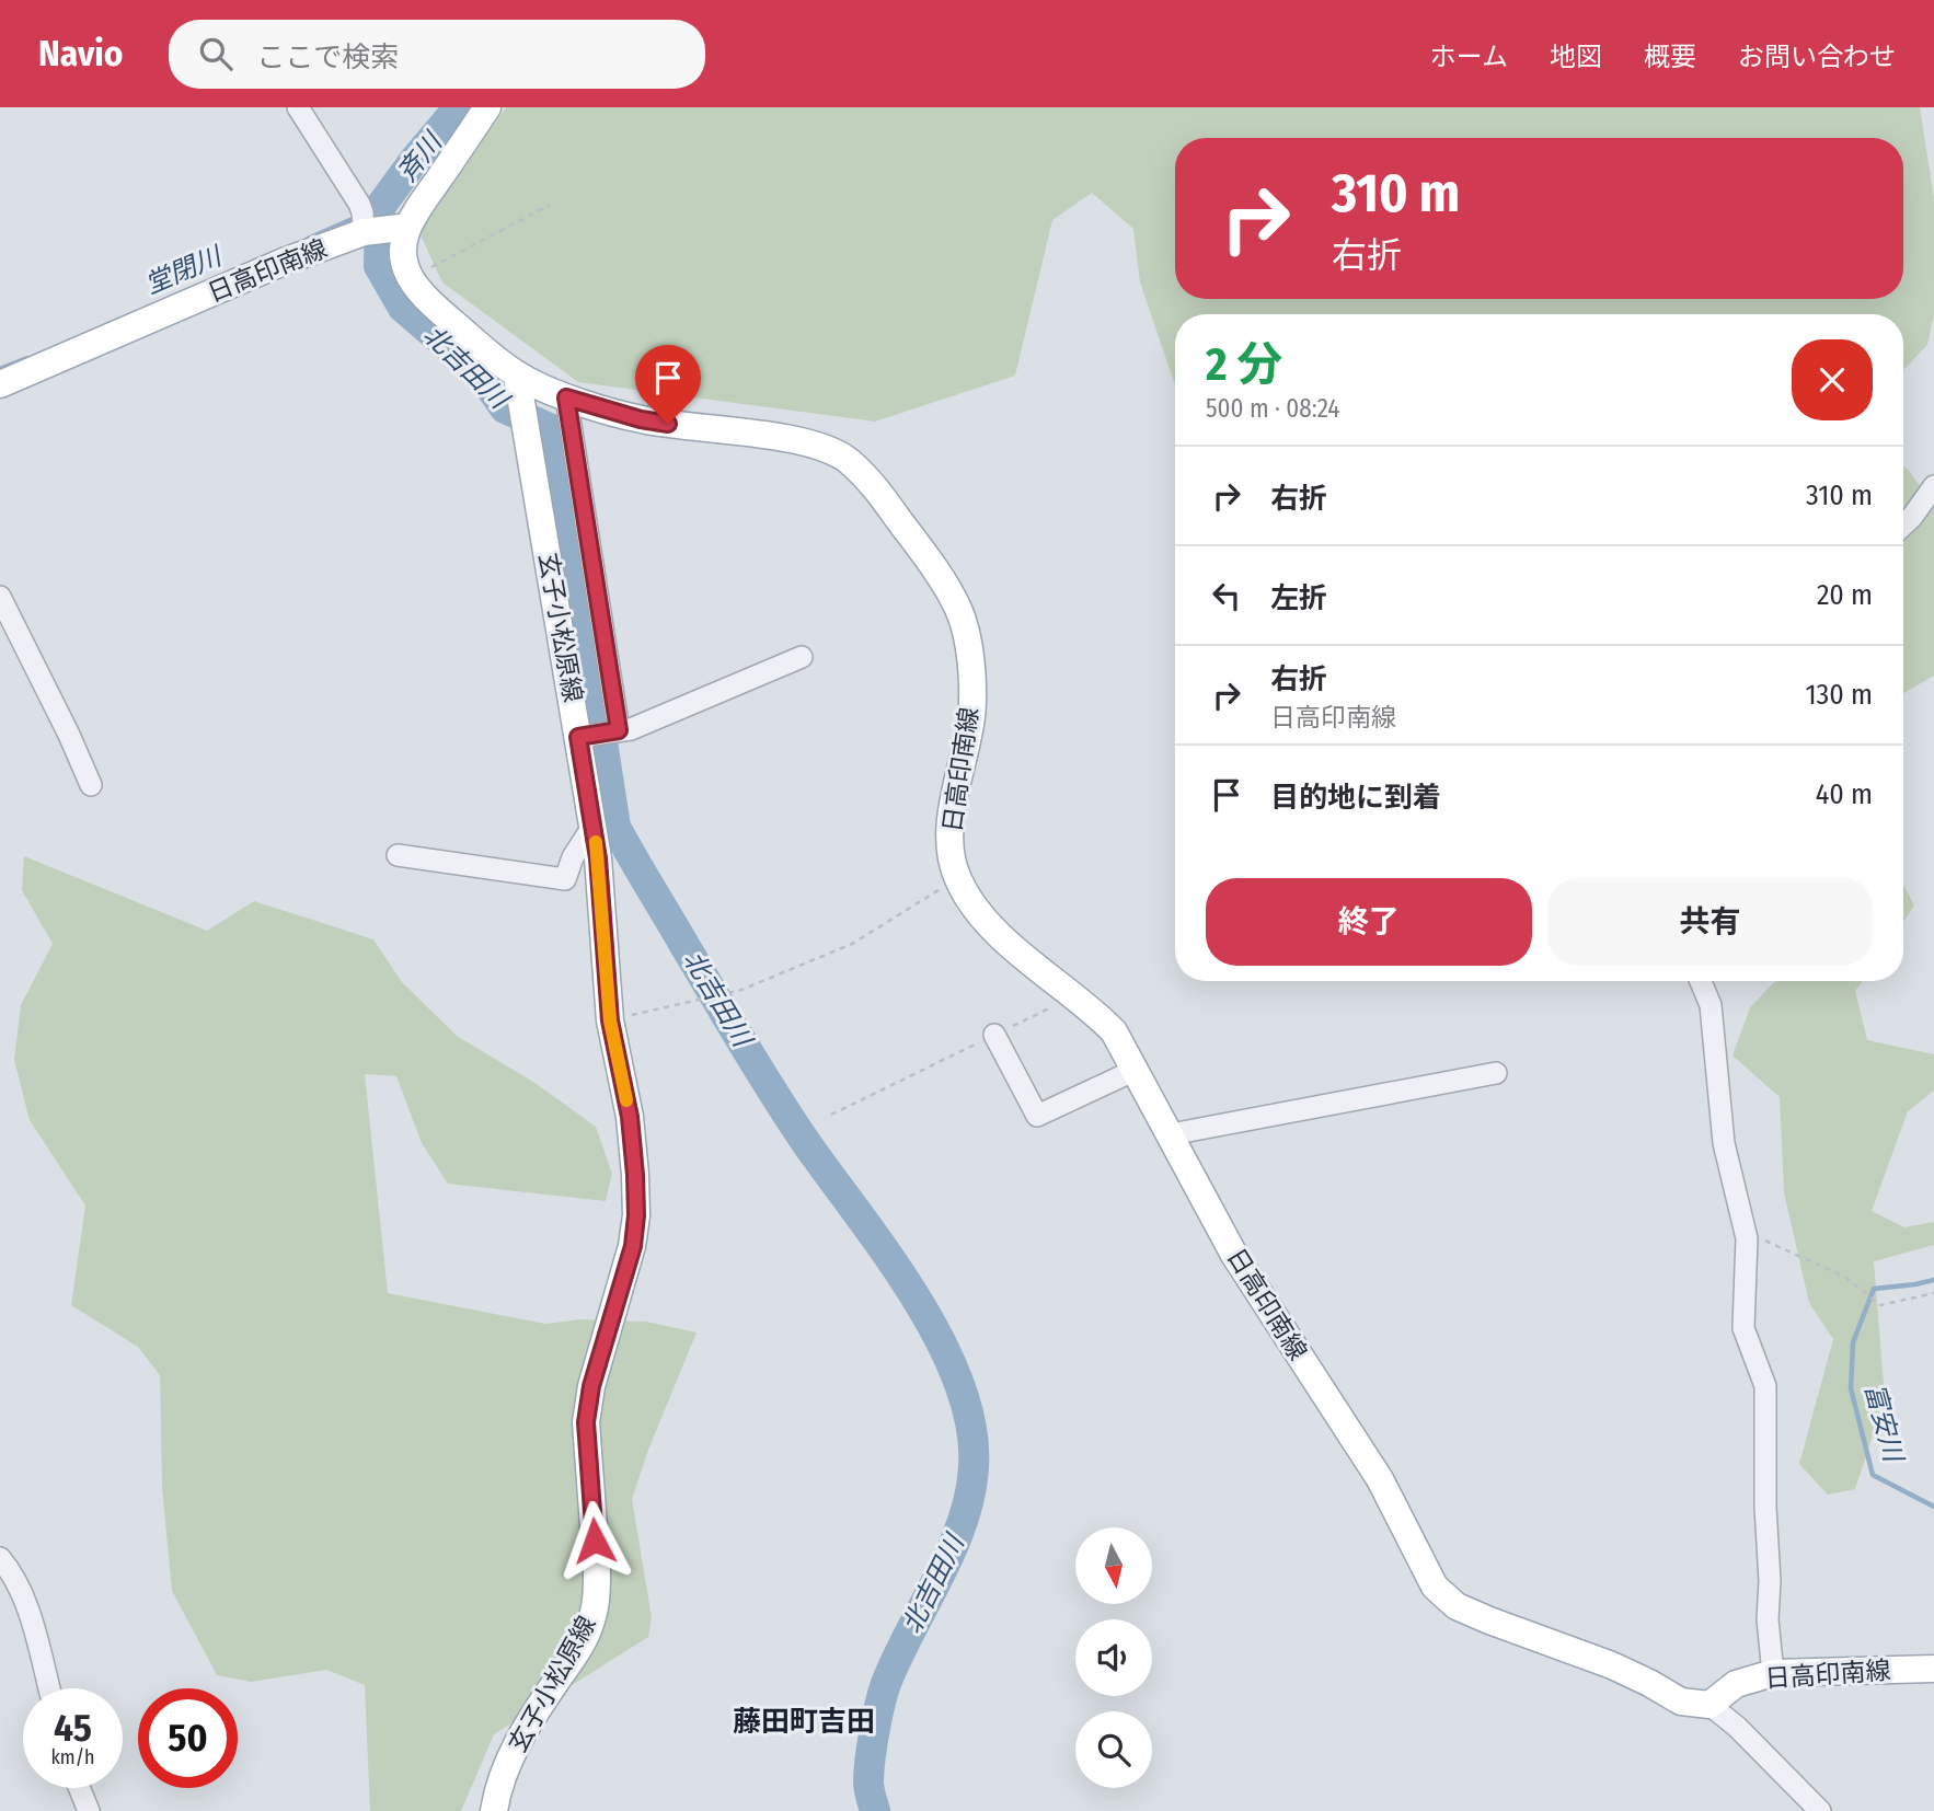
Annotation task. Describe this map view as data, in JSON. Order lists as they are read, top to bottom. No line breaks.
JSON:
{"streets":{"main road":["日高印南線","玄子小松原線"]},"crossings":[["日高印南線","玄子小松原線"]],"districts":["藤田町吉田"],"water":["斉川","堂閉川","北吉田川","富安川"],"north":"bottom","page":{"header":"Navio","search":"ここで検索","nav":["ホーム","地図","概要","お問い合わせ"],"turn":["310 m","右折"],"heading":["2 分","500 m · 08:24"],"list":[{"name":"右折","value":"310 m"},{"name":"左折","value":"20 m"},{"name":"右折","note":"日高印南線","value":"130 m"},{"name":"目的地に到着","value":"40 m"}],"buttons":["終了","共有"],"speed":"45 km/h","limit":"50"}}
